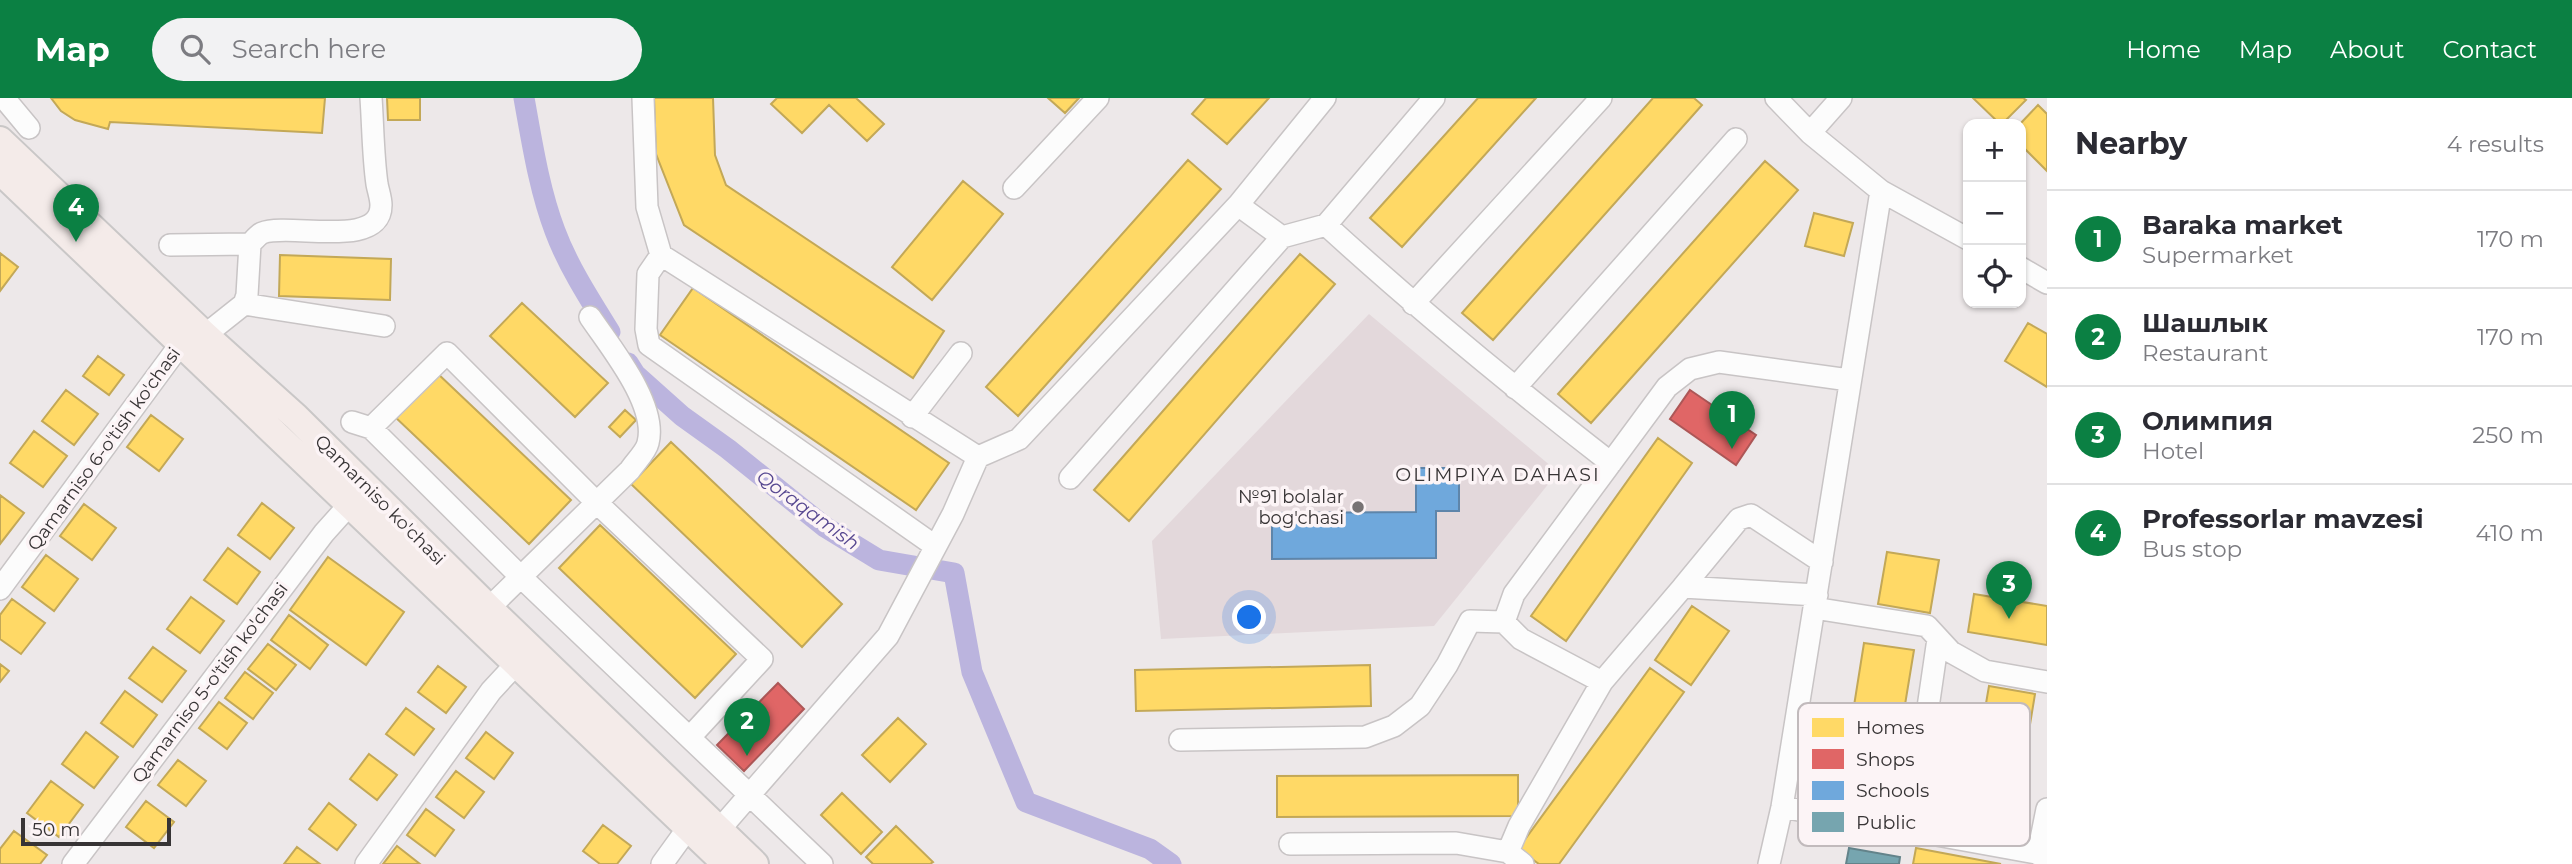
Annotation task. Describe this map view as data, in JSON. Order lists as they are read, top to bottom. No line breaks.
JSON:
{"streets":{"main road":["Qamarniso ko'chasi"],"street":["Qamarniso 6-o'tish ko'chasi","Qamarniso 5-o'tish ko'chasi"]},"crossings":[["Qamarniso 6-o'tish ko'chasi","Qamarniso ko'chasi"],["Qamarniso ko'chasi","Qamarniso 5-o'tish ko'chasi"]],"districts":["OLIMPIYA DAHASI"],"water":["Qoraqamish"],"places":["№91 bolalar bog'chasi"],"legend":["Homes","Shops","Schools","Public"],"scale_bar":"50 m","page":{"header":"Map","search":"Search here","nav":["Home","Map","About","Contact"],"heading":["Nearby","4 results"],"map_buttons":["+","−"],"pins":["4","1","3","2"],"list":[{"mark":"1","name":"Baraka market","note":"Supermarket","value":"170 m"},{"mark":"2","name":"Шашлык","note":"Restaurant","value":"170 m"},{"mark":"3","name":"Олимпия","note":"Hotel","value":"250 m"},{"mark":"4","name":"Professorlar mavzesi","note":"Bus stop","value":"410 m"}],"scale":"50 m"}}
